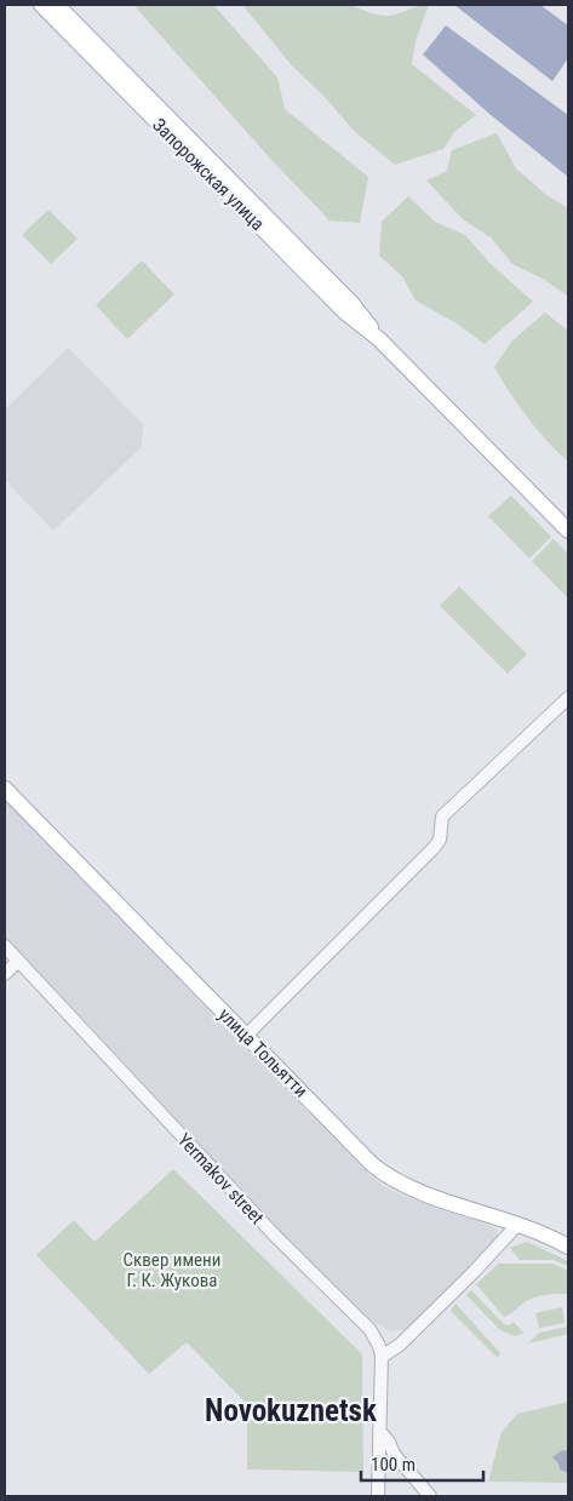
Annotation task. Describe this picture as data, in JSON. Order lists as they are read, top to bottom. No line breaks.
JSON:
{"streets":{"main road":["Запорожская улица","улица Тольятти"],"street":["Yermakov street"]},"districts":["Novokuznetsk"],"parks":["Сквер имени Г. К. Жукова"],"scale_bar":"100 m"}
